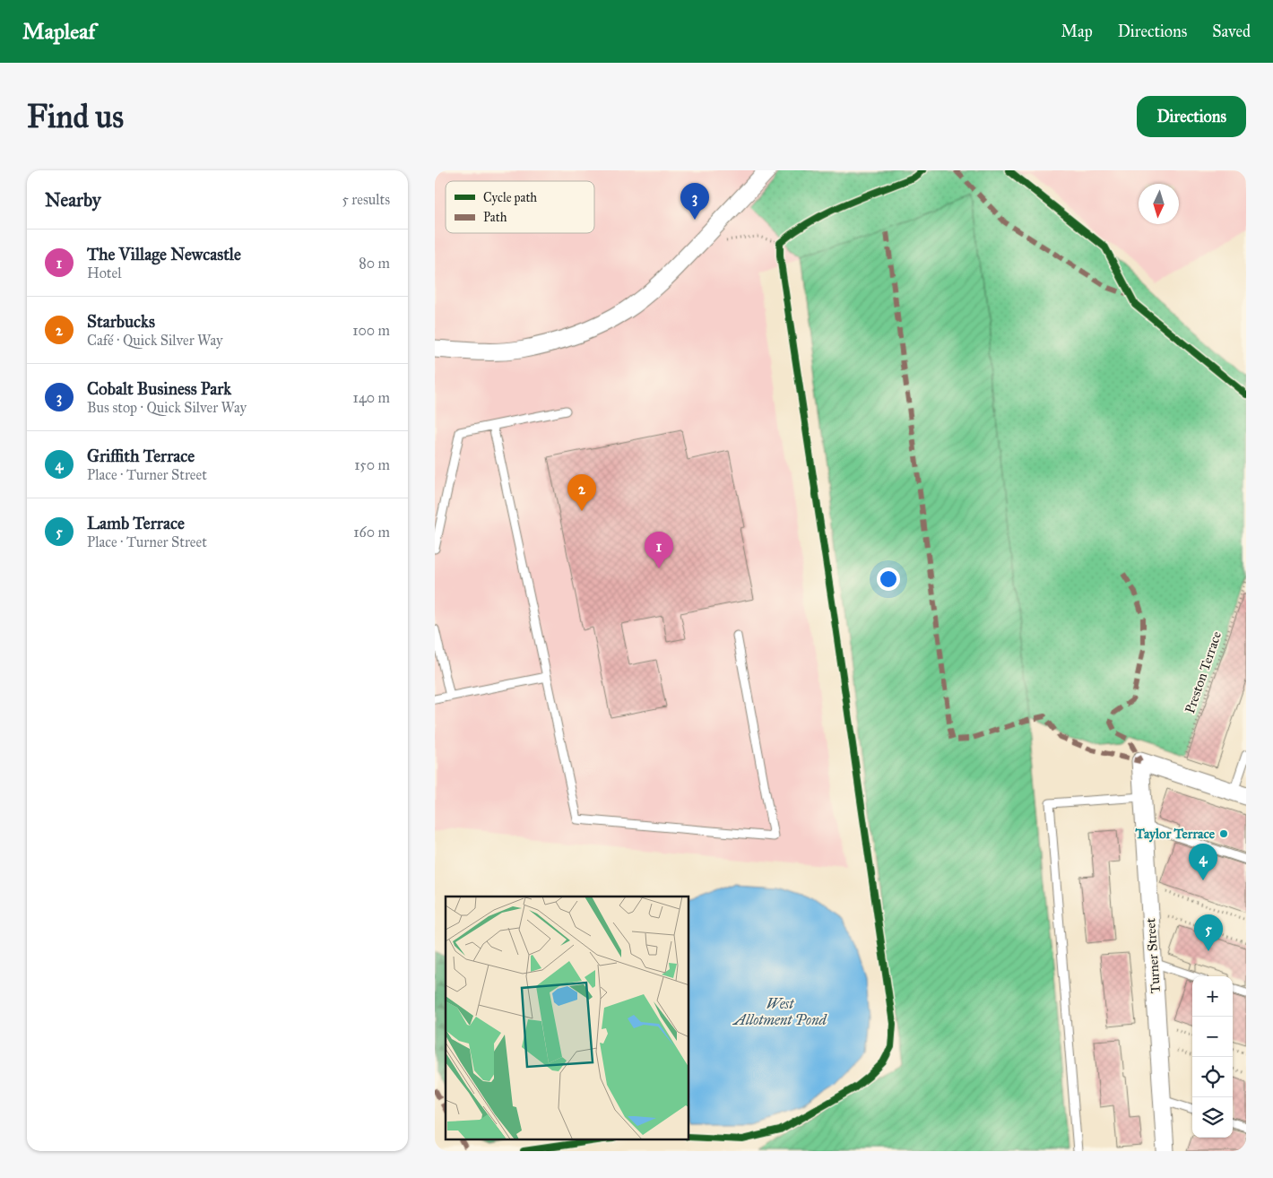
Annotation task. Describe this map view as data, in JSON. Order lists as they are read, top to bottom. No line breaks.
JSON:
{"streets":{"street":["Turner Street"],"path":["Preston Terrace"]},"crossings":[["Preston Terrace","Turner Street"]],"water":["West Allotment Pond"],"places":["Taylor Terrace"],"legend":["Cycle path","Path"],"north":"bottom","page":{"header":"Mapleaf","nav":["Map","Directions","Saved"],"buttons":"Directions","title":"Find us","heading":["Nearby","5 results"],"pins":["3","2","1","4","5"],"list":[{"mark":"1","name":"The Village Newcastle","note":"Hotel","value":"80 m"},{"mark":"2","name":"Starbucks","note":"Café · Quick Silver Way","value":"100 m"},{"mark":"3","name":"Cobalt Business Park","note":"Bus stop · Quick Silver Way","value":"140 m"},{"mark":"4","name":"Griffith Terrace","note":"Place · Turner Street","value":"150 m"},{"mark":"5","name":"Lamb Terrace","note":"Place · Turner Street","value":"160 m"}],"map_buttons":["+","−"]}}
